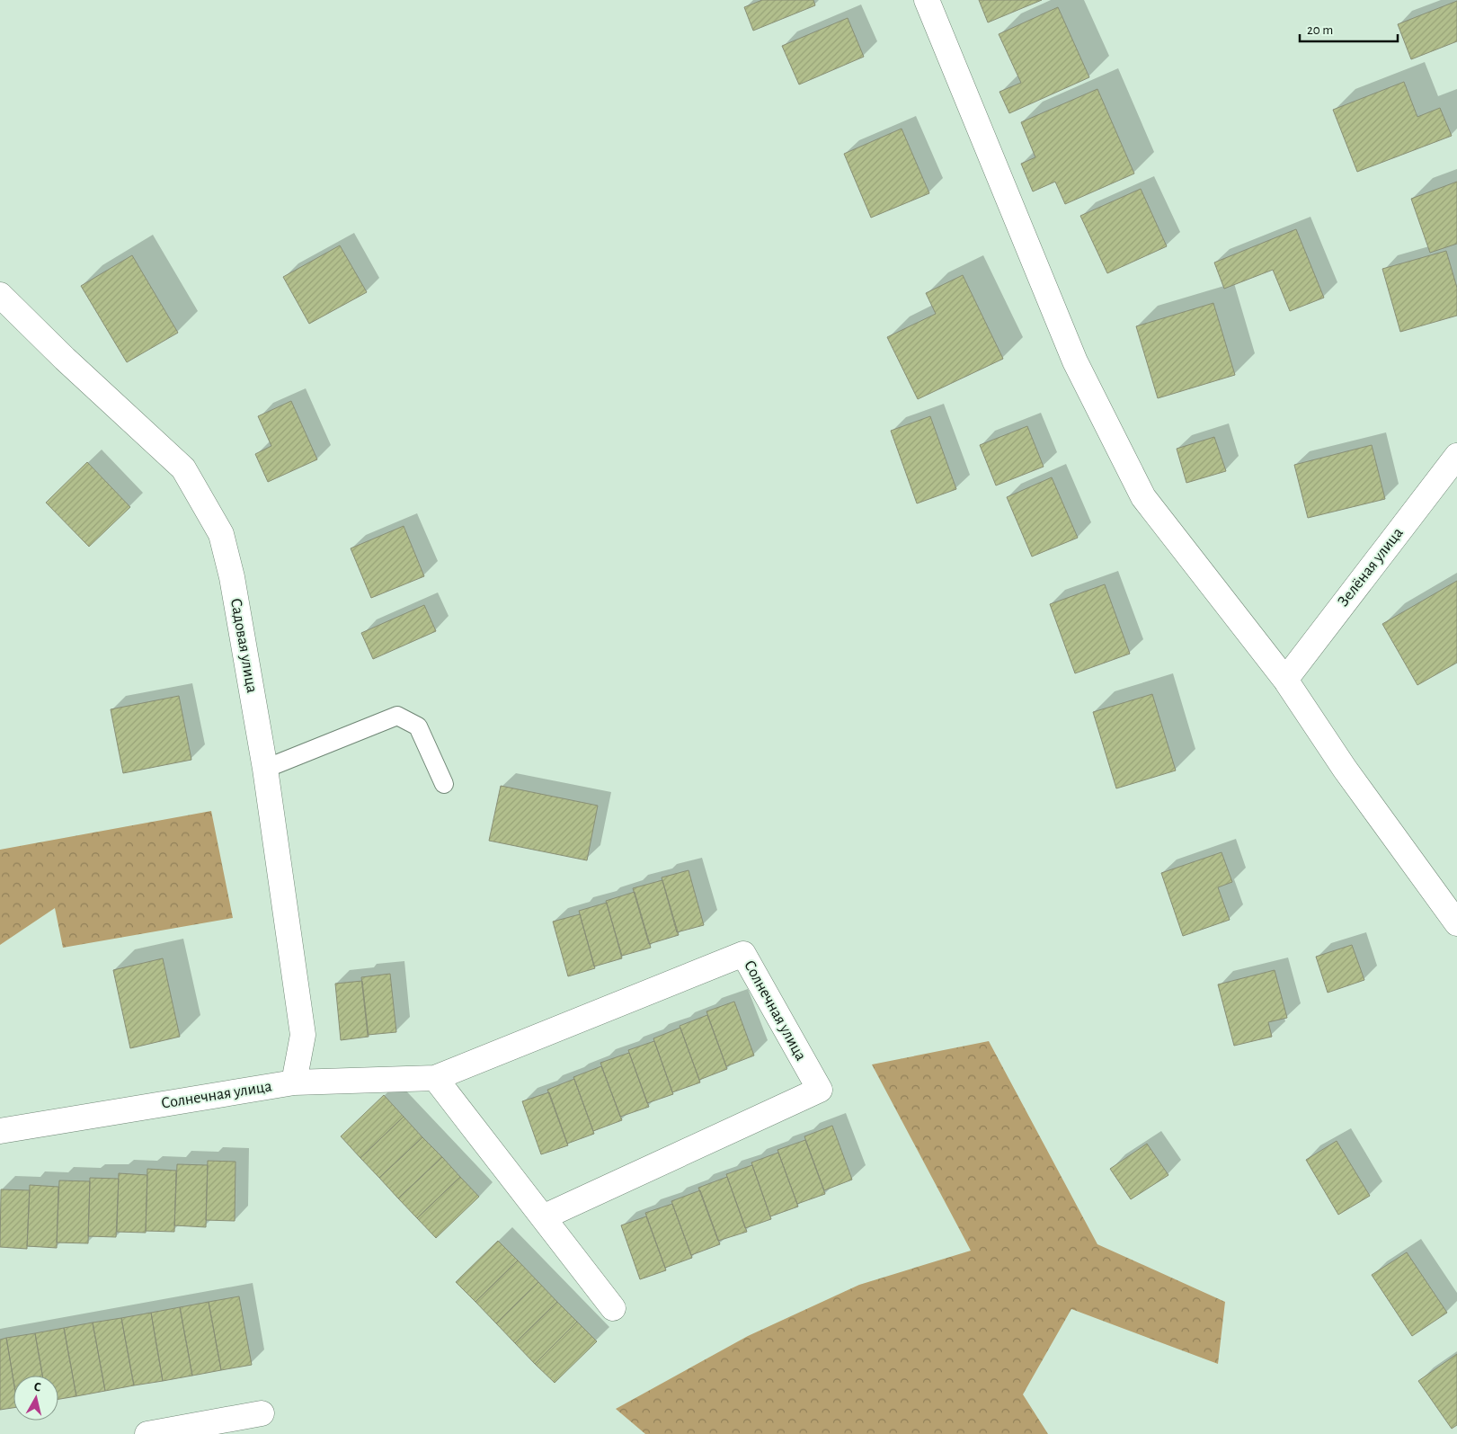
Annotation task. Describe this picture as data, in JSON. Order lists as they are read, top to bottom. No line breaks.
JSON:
{"streets":{"street":["Зелёная улица","Садовая улица","Солнечная улица"]},"crossings":[["Садовая улица","Солнечная улица"]],"scale_bar":"20 m","north":"top"}
